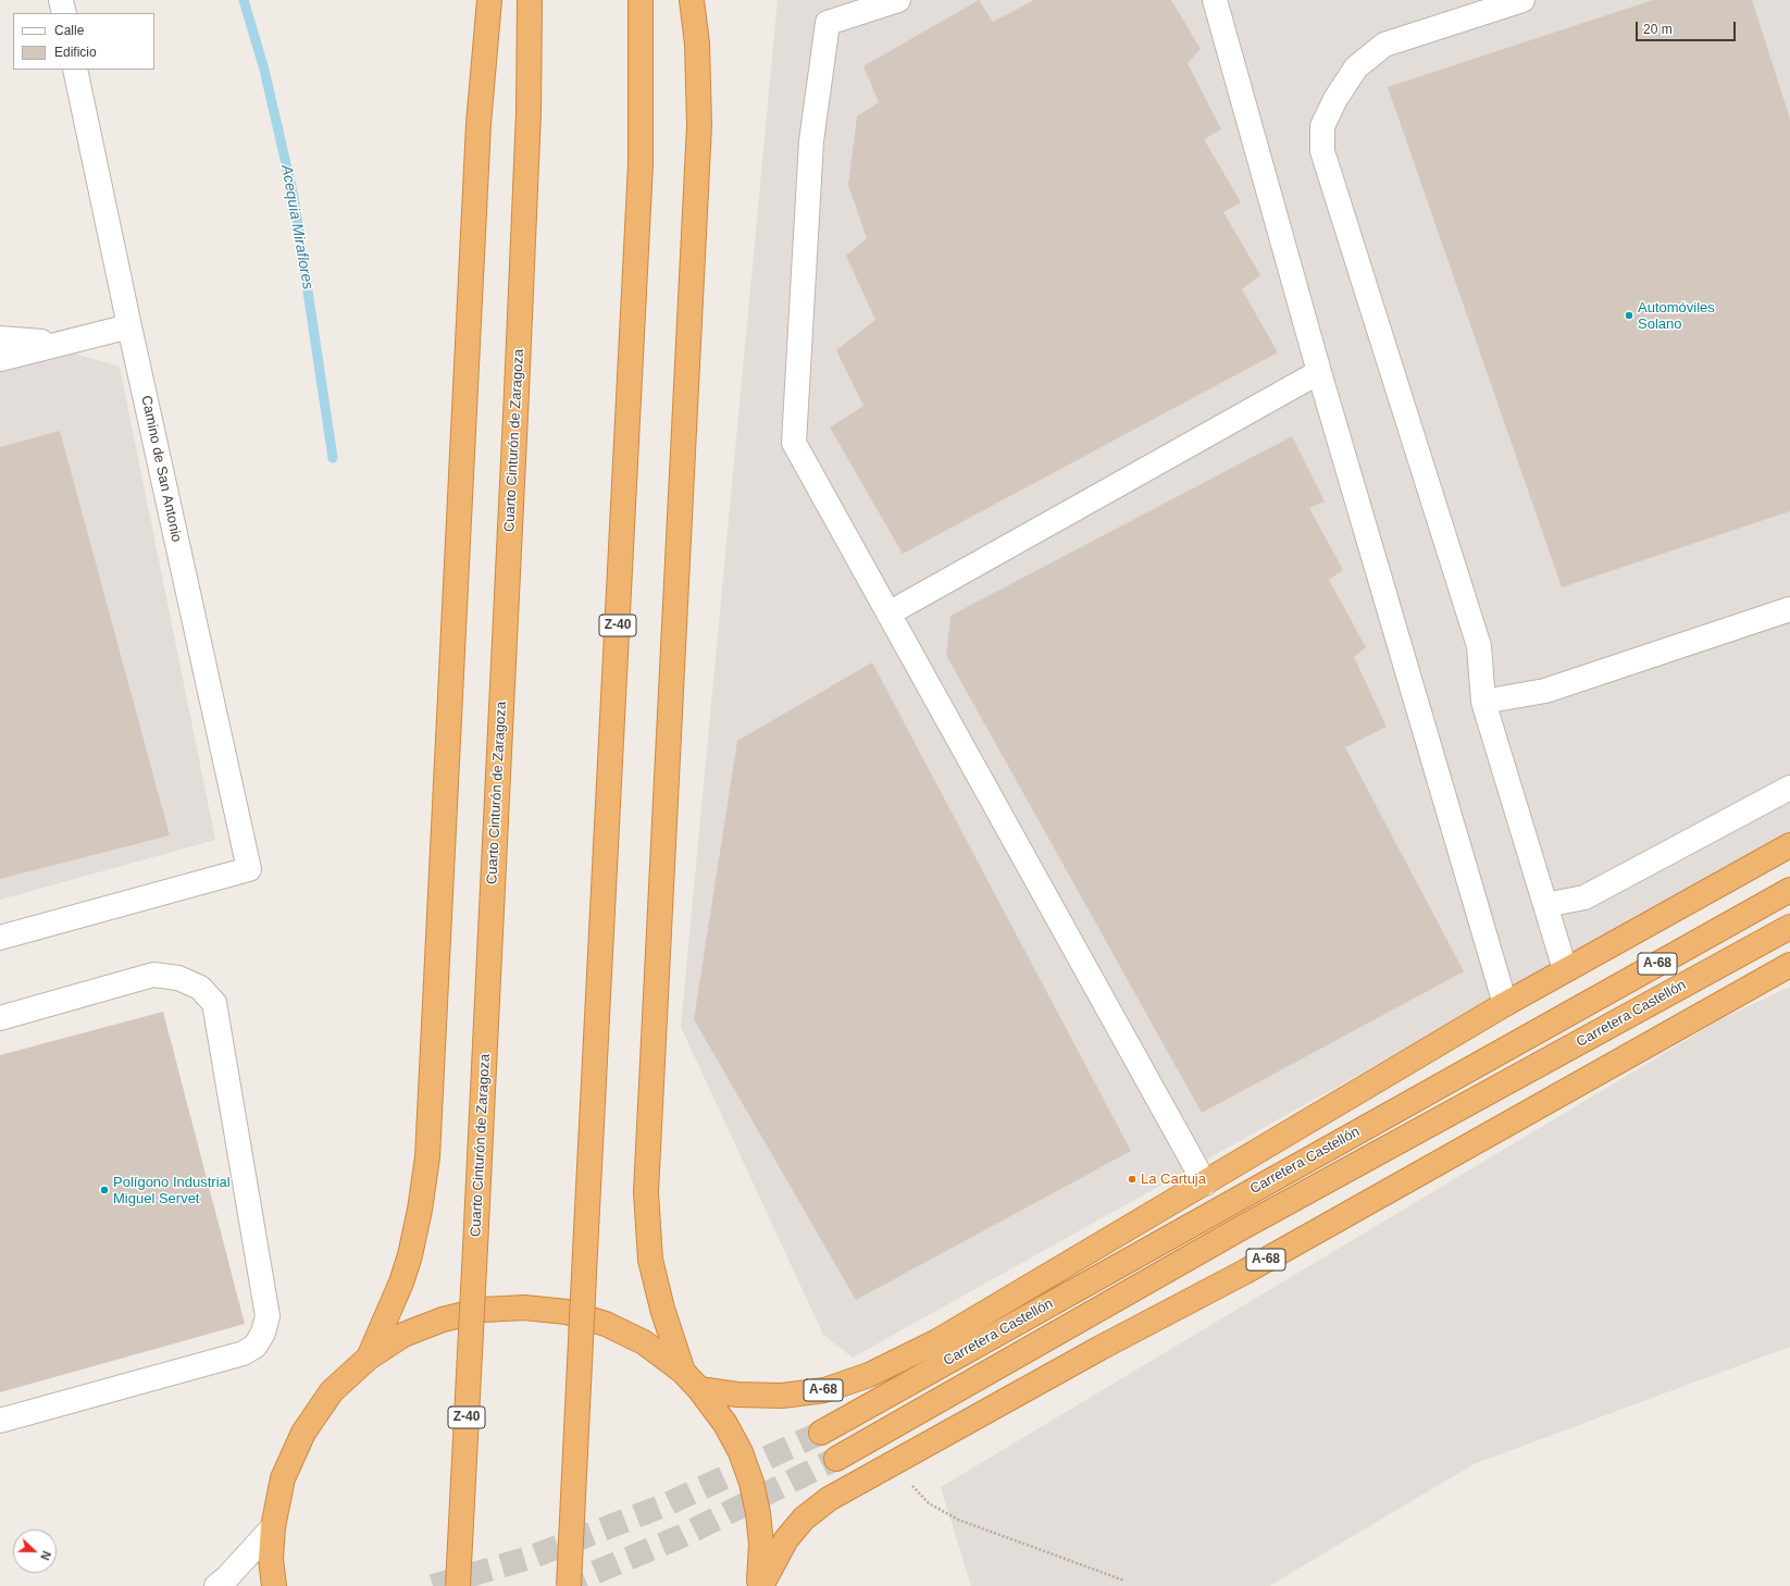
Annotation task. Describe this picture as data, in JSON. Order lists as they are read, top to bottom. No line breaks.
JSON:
{"streets":{"highway":["Cuarto Cinturón de Zaragoza","Z-40","A-68","Carretera Castellón"],"street":["Camino de San Antonio"]},"water":["Acequia Miraflores"],"places":["Automóviles Solano","La Cartuja","Polígono Industrial Miguel Servet"],"legend":["Calle","Edificio"],"scale_bar":"20 m","north":"right"}
